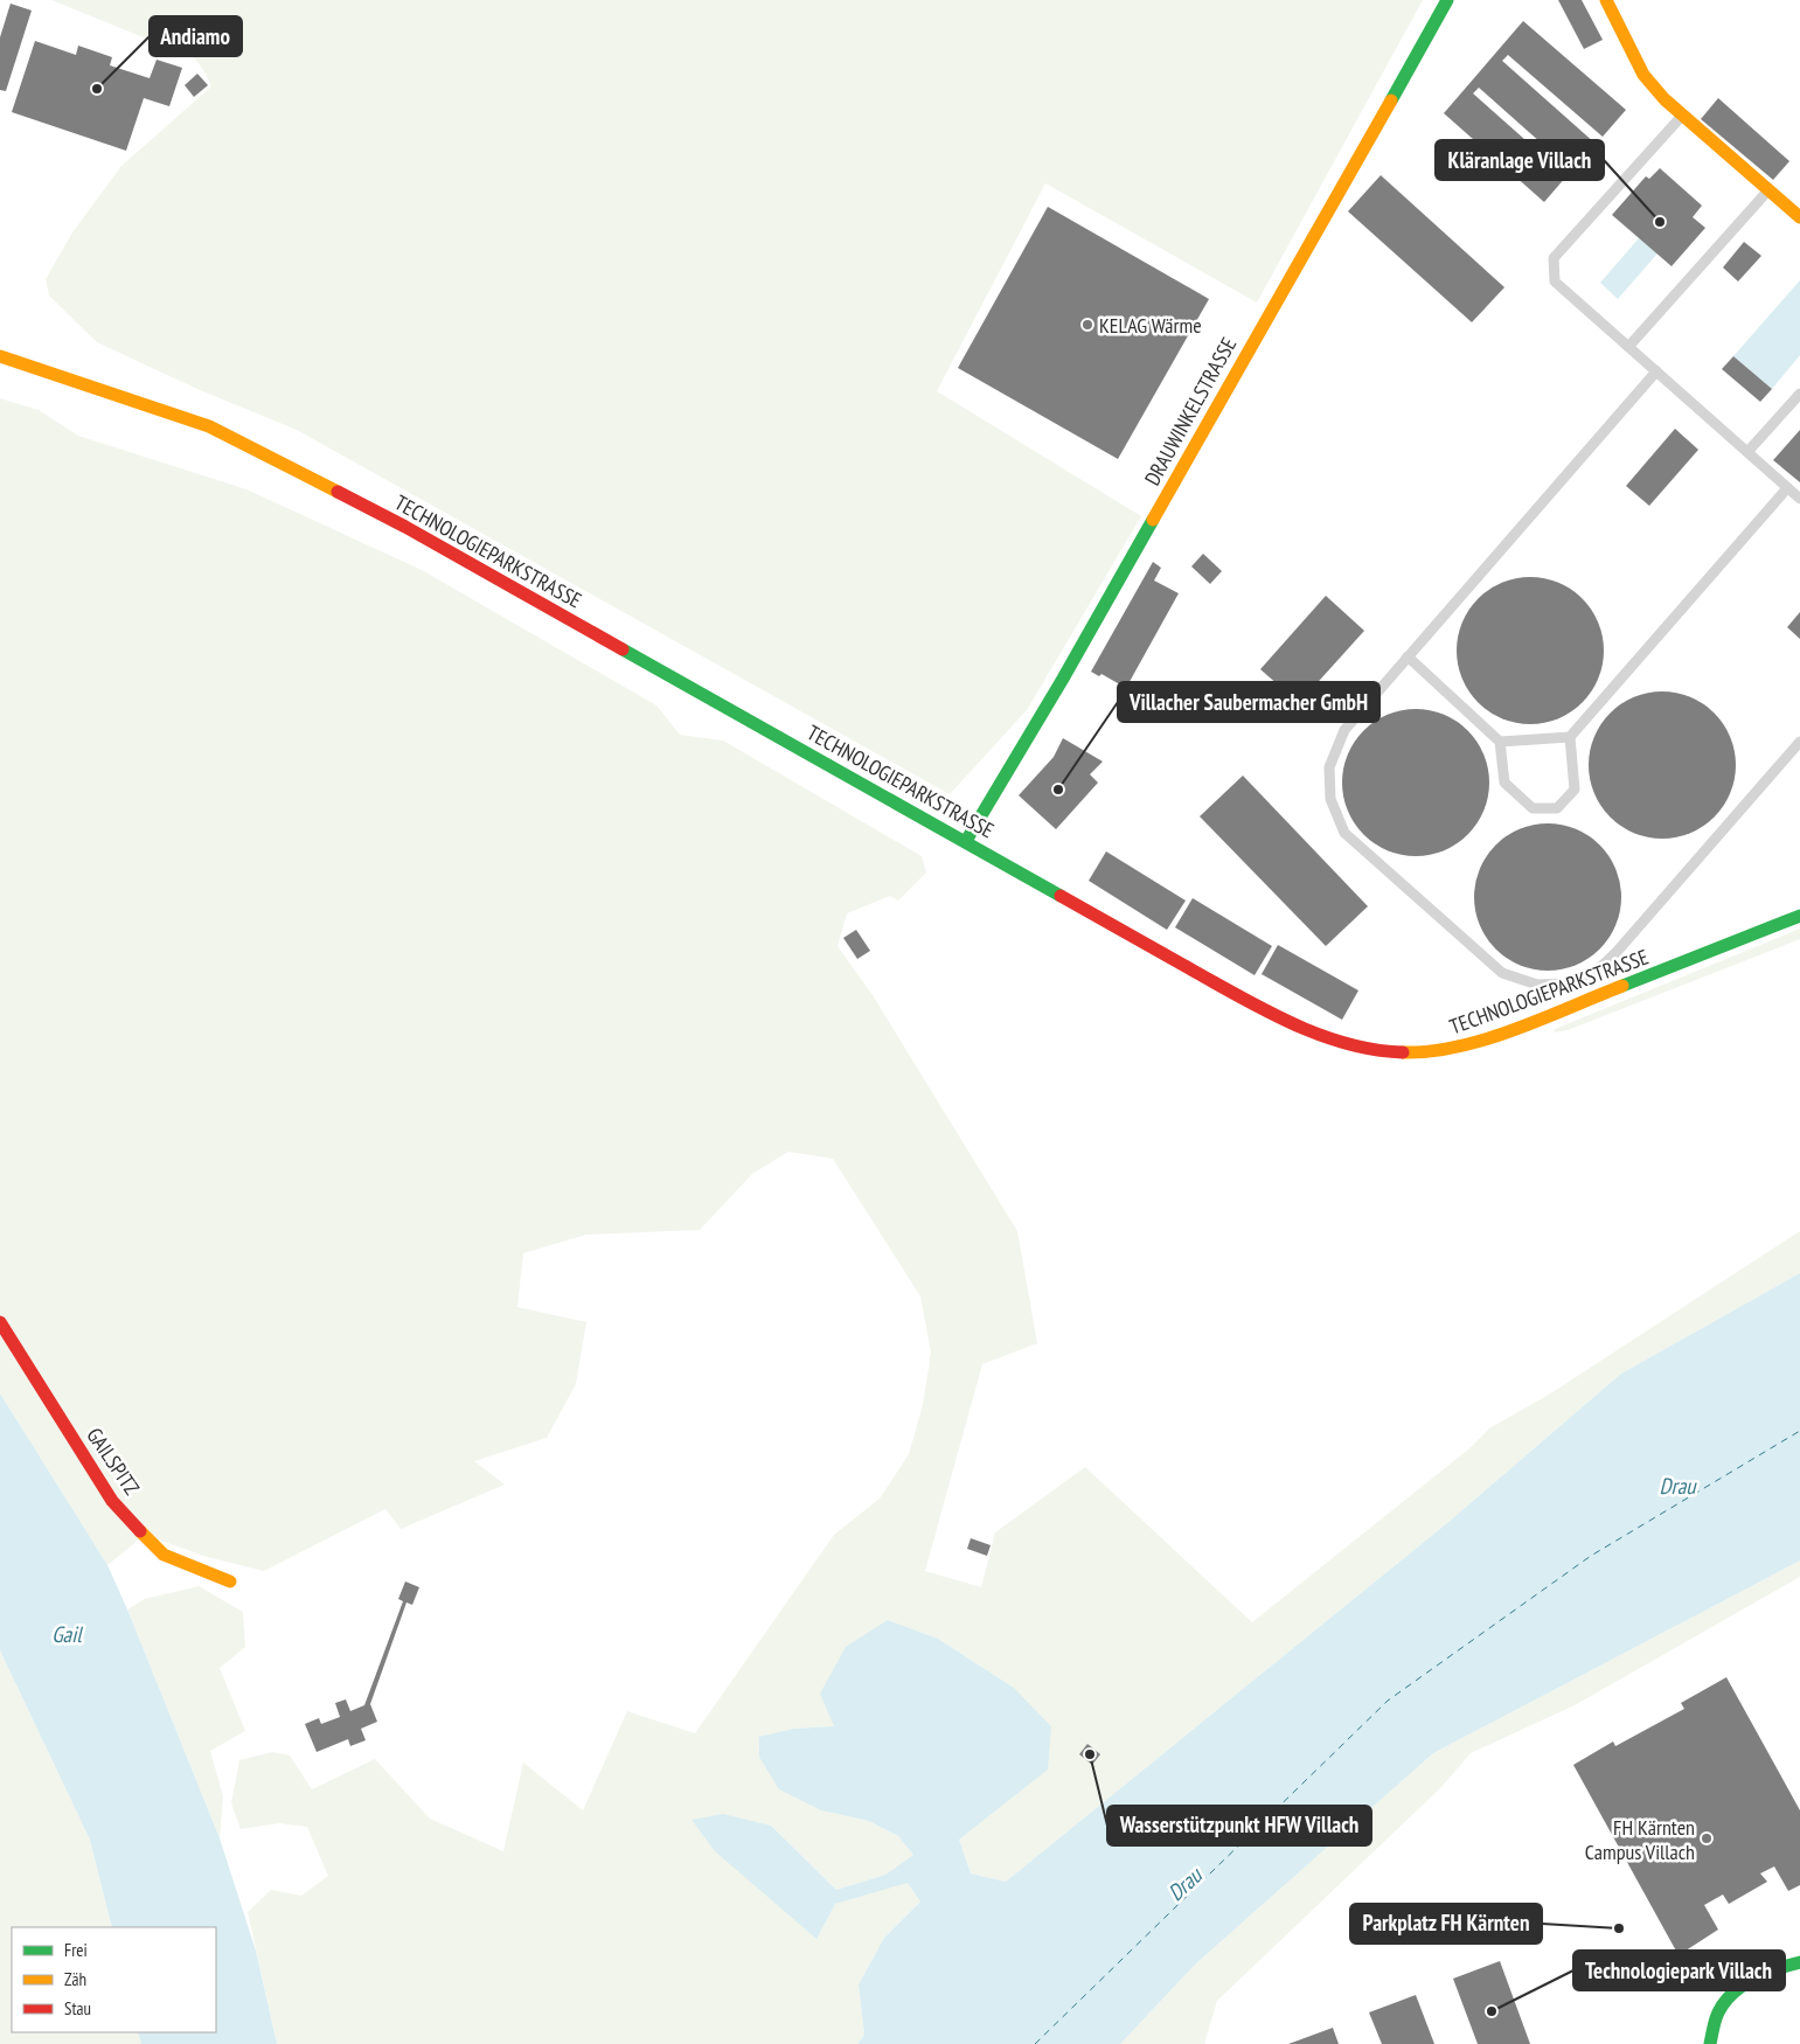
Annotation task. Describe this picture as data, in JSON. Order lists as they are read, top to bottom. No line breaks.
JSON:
{"streets":{"street":["DRAUWINKELSTRASSE","TECHNOLOGIEPARKSTRASSE","GAILSPITZ"]},"crossings":[["DRAUWINKELSTRASSE","TECHNOLOGIEPARKSTRASSE"]],"water":["Drau","Gail"],"places":["Andiamo","Kläranlage Villach","KELAG Wärme","Villacher Saubermacher GmbH","Wasserstützpunkt HFW Villach","FH Kärnten Campus Villach","Parkplatz FH Kärnten","Technologiepark Villach"],"legend":["Frei","Zäh","Stau"]}
